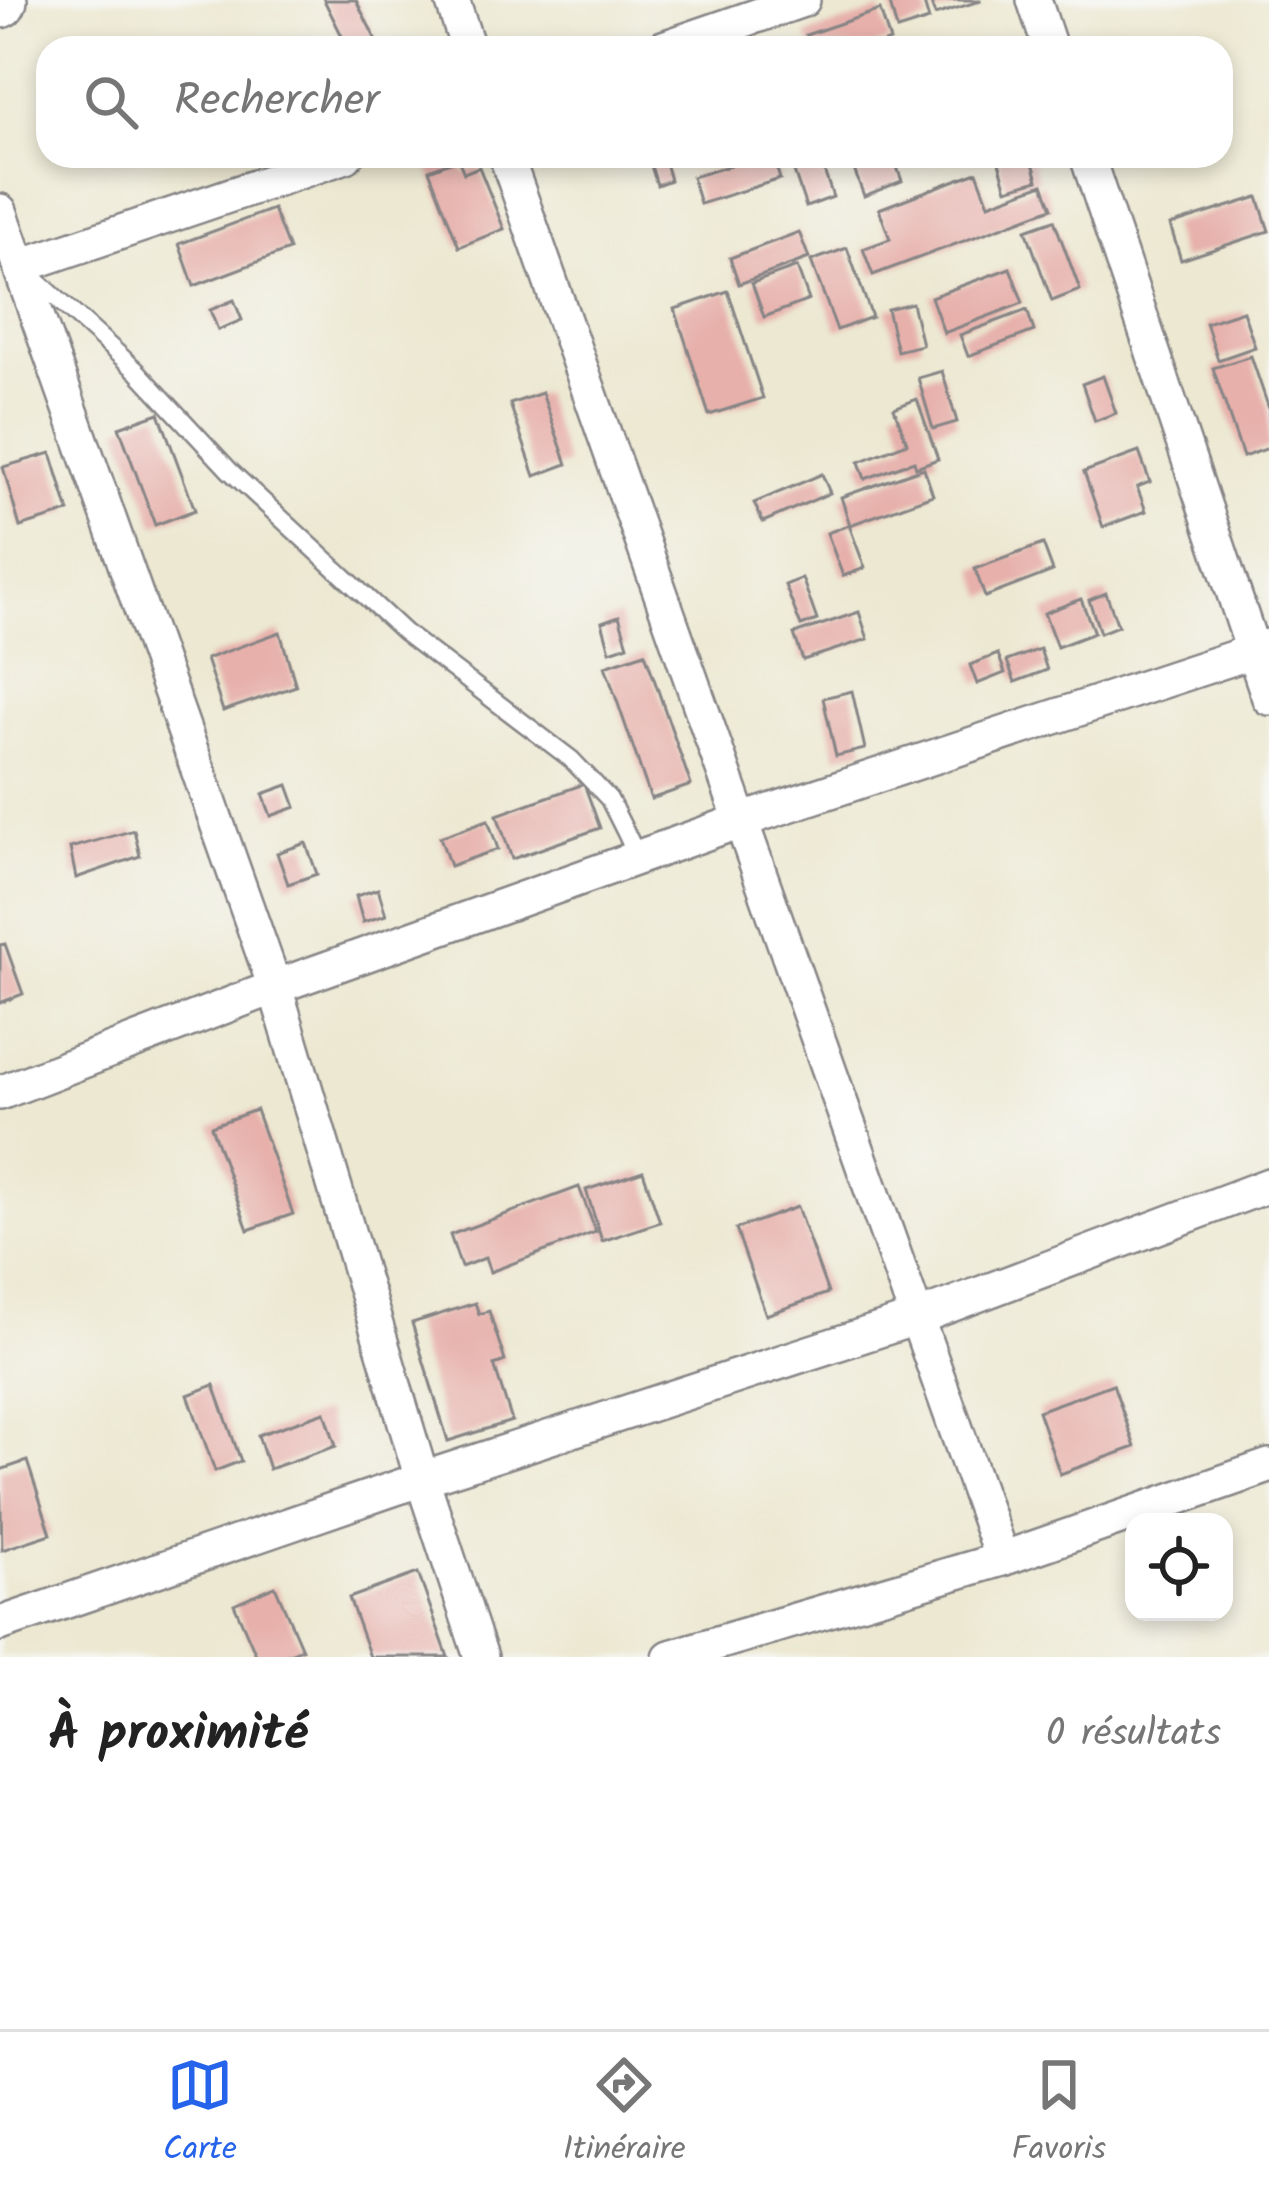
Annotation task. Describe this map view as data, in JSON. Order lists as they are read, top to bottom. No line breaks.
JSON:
{"page":{"search":"Rechercher","heading":["À proximité","0 résultats"],"nav":["Carte","Itinéraire","Favoris"]}}
